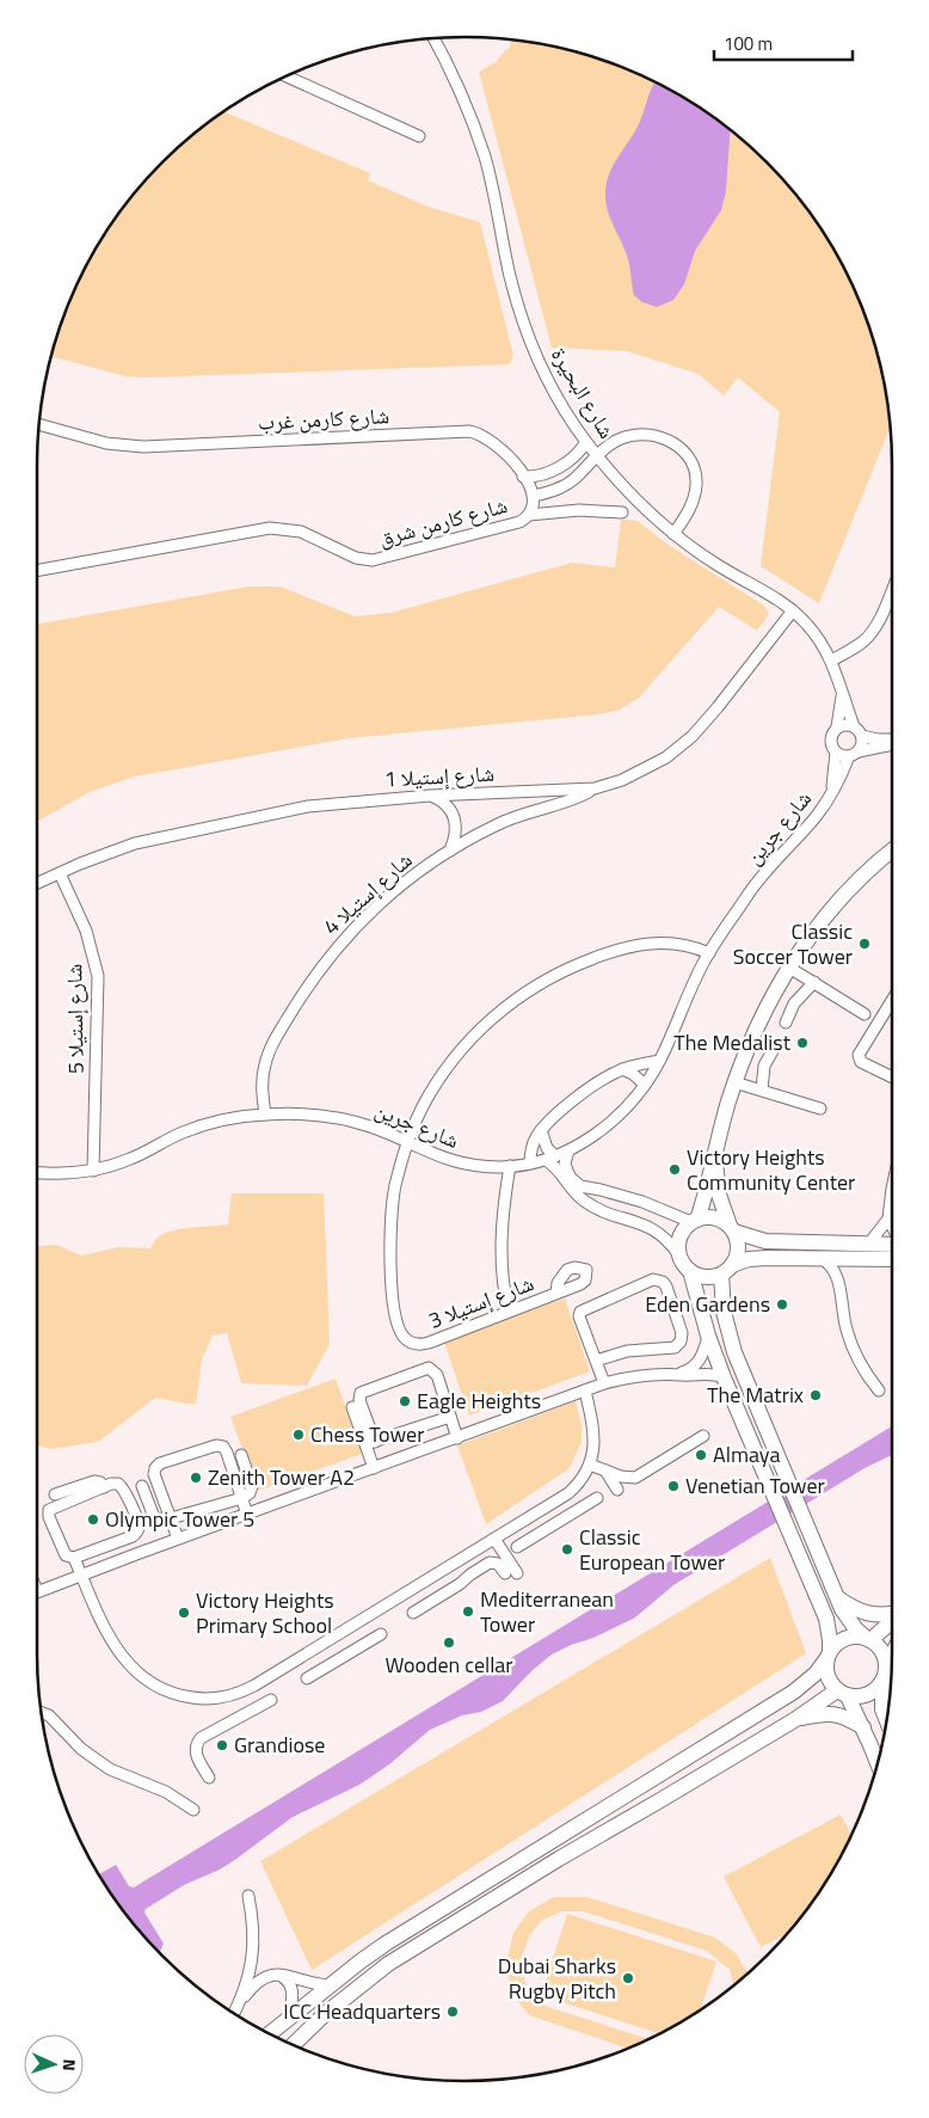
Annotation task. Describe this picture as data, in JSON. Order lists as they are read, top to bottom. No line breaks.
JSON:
{"streets":{"street":["شارع البحيرة","شارع كارمن غرب","شارع كارمن شرق","شارع إستيلا 1","شارع جرين","شارع إستيلا 4","شارع إستيلا 5","شارع إستيلا 3"]},"crossings":[["شارع البحيرة","شارع كارمن شرق"],["شارع البحيرة","شارع إستيلا 1"],["شارع البحيرة","شارع جرين"],["شارع كارمن غرب","شارع كارمن شرق"],["شارع إستيلا 1","شارع إستيلا 4"],["شارع إستيلا 1","شارع إستيلا 5"],["شارع جرين","شارع إستيلا 4"],["شارع جرين","شارع إستيلا 5"],["شارع جرين","شارع إستيلا 3"]],"places":["Classic Soccer Tower","The Medalist","Victory Heights Community Center","Eden Gardens","The Matrix","Eagle Heights","Chess Tower","Almaya","Zenith Tower A2","Venetian Tower","Olympic Tower 5","Classic European Tower","Mediterranean Tower","Victory Heights Primary School","Wooden cellar","Grandiose","Dubai Sharks Rugby Pitch","ICC Headquarters"],"scale_bar":"100 m","north":"right"}
